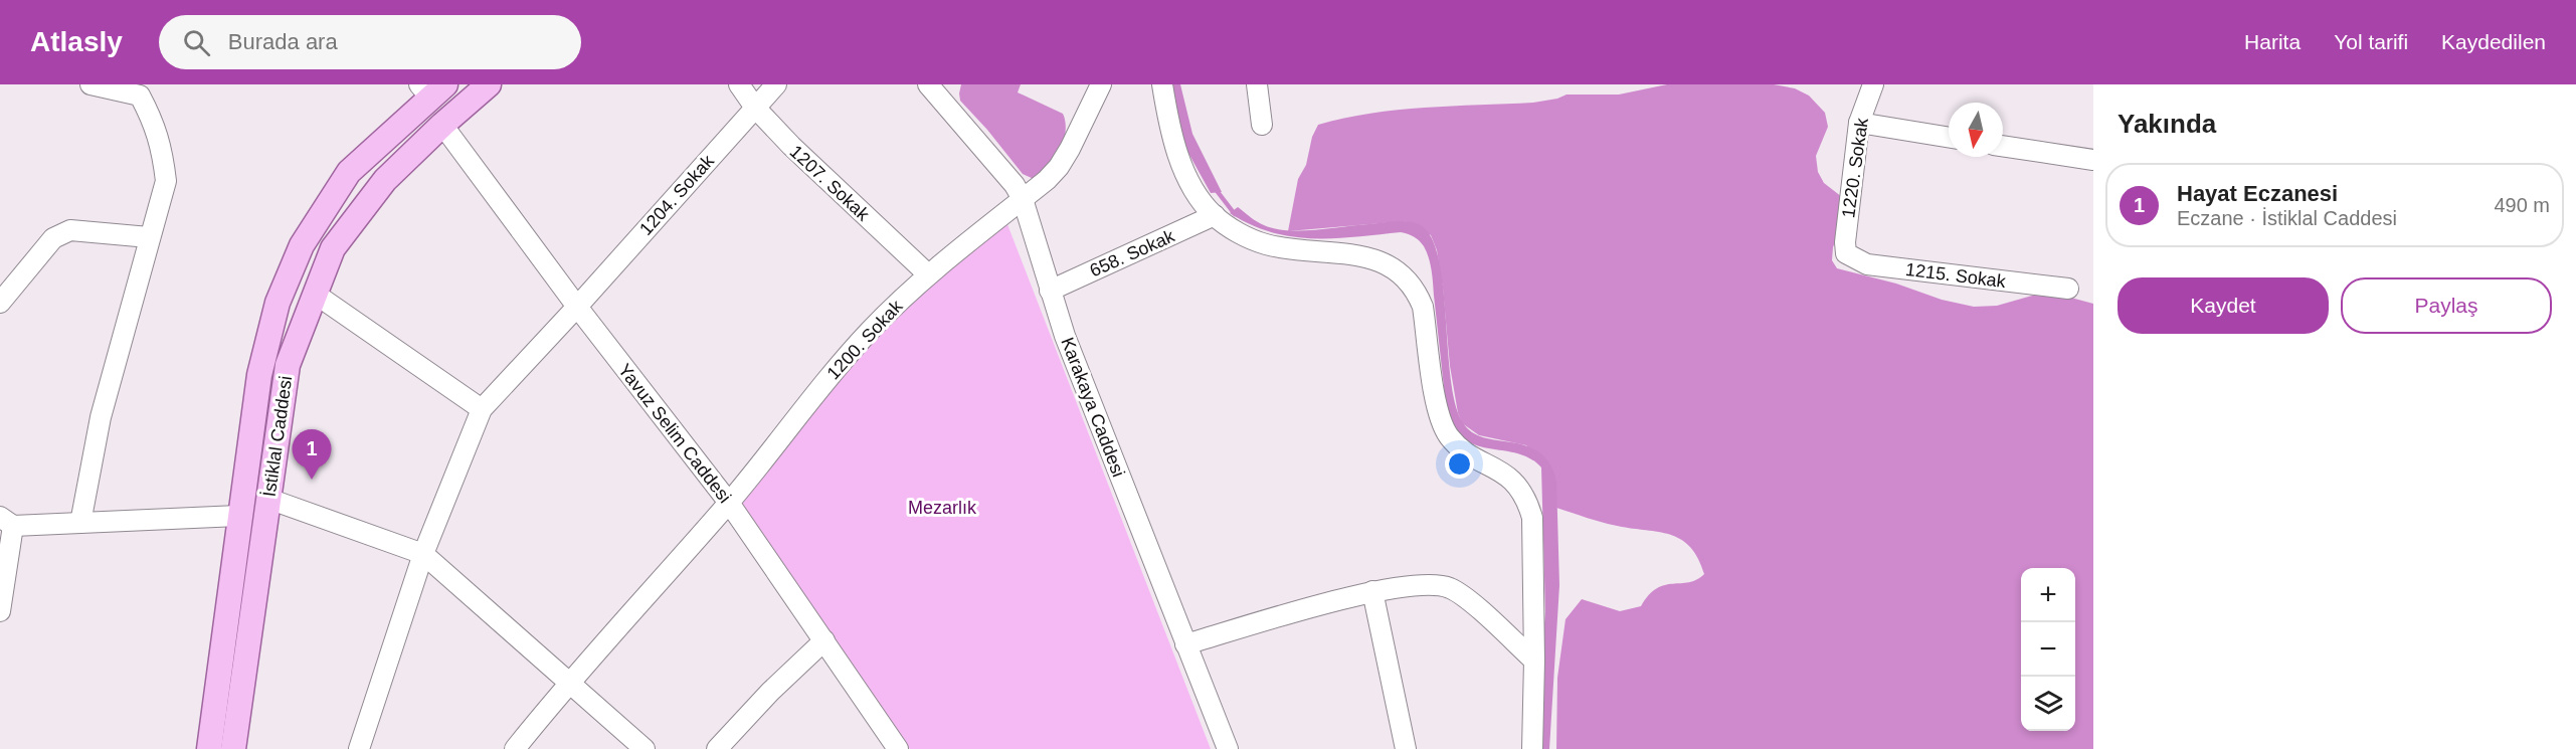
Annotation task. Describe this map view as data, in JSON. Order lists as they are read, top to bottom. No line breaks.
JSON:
{"streets":{"main road":["İstiklal Caddesi"],"street":["1220. Sokak","1207. Sokak","1204. Sokak","658. Sokak","1215. Sokak","1200. Sokak","Karakaya Caddesi","Yavuz Selim Caddesi"]},"crossings":[["1220. Sokak","1215. Sokak"],["1207. Sokak","1204. Sokak"],["1207. Sokak","1200. Sokak"],["1204. Sokak","Yavuz Selim Caddesi"],["658. Sokak","Karakaya Caddesi"],["1200. Sokak","Karakaya Caddesi"],["1200. Sokak","Yavuz Selim Caddesi"],["Yavuz Selim Caddesi","İstiklal Caddesi"]],"parks":["Mezarlık"],"north":"bottom","page":{"header":"Atlasly","search":"Burada ara","nav":["Harita","Yol tarifi","Kaydedilen"],"heading":"Yakında","list":[{"mark":"1","name":"Hayat Eczanesi","note":"Eczane · İstiklal Caddesi","value":"490 m"}],"buttons":["Kaydet","Paylaş"],"pins":"1","map_buttons":["+","−"]}}
